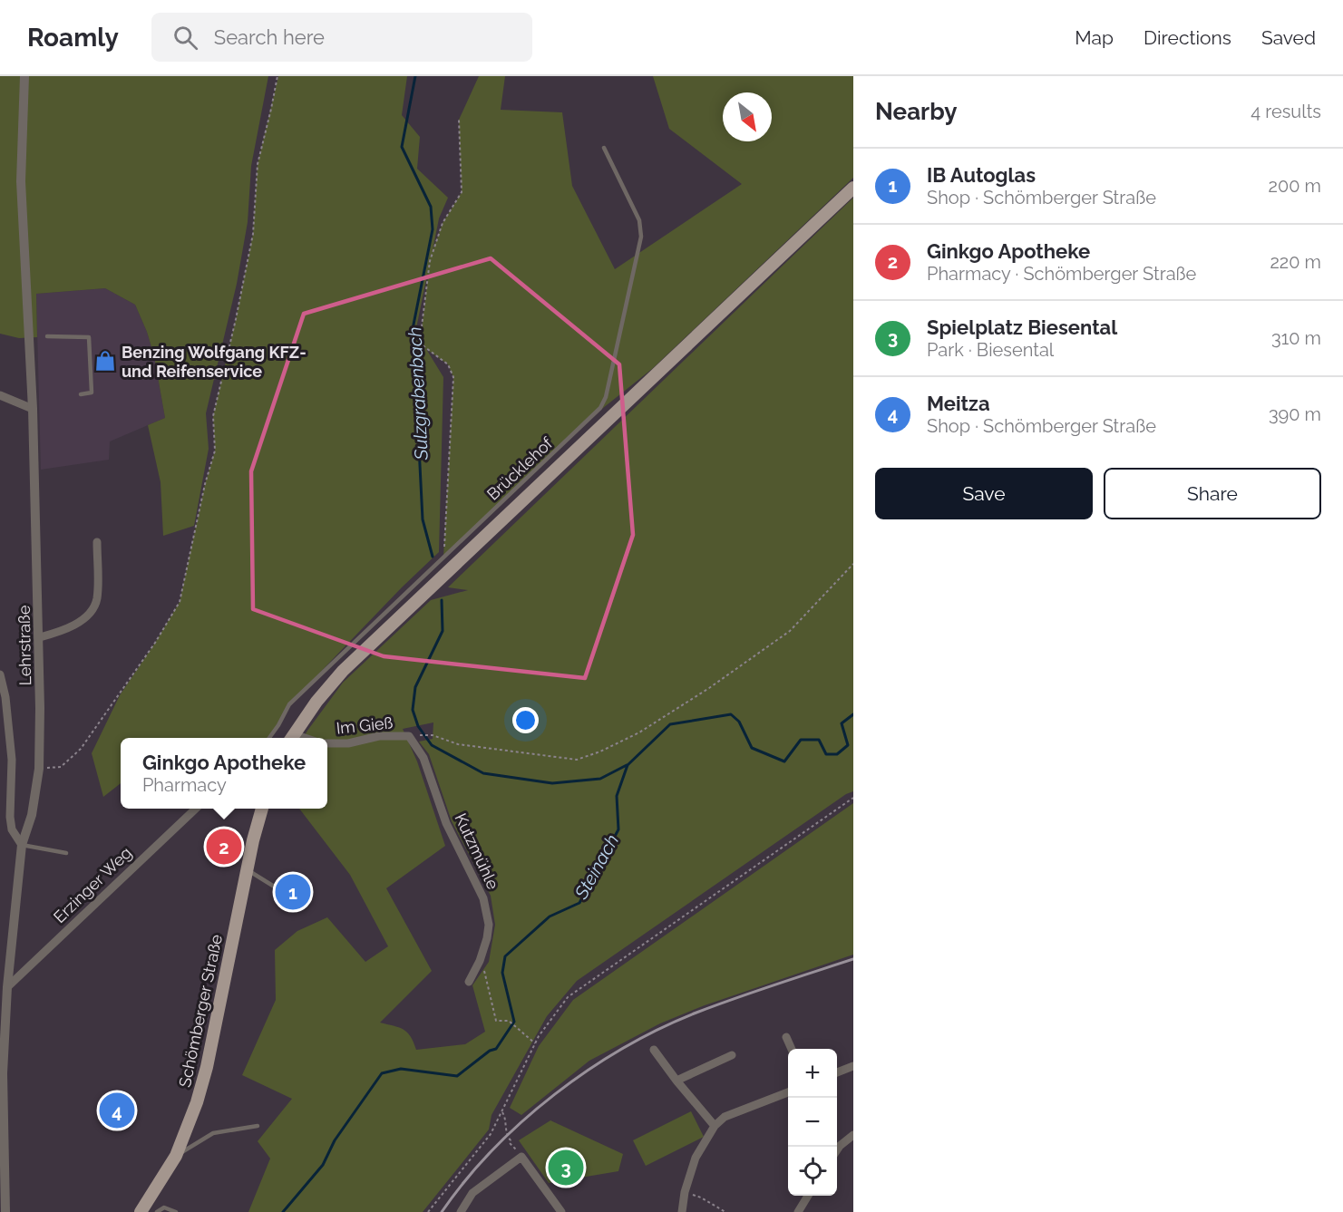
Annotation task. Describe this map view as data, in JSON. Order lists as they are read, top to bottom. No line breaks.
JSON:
{"streets":{"main road":["Schömberger Straße"],"street":["Lehrstraße","Im Gieß","Kutzmühle","Erzinger Weg"],"lane":["Brücklehof"]},"crossings":[["Lehrstraße","Erzinger Weg"],["Im Gieß","Kutzmühle"]],"water":["Sulzgrabenbach","Steinach"],"places":{"shop":["Benzing Wolfgang KFZ- und Reifenservice"]},"north":"bottom right","page":{"header":"Roamly","search":"Search here","nav":["Map","Directions","Saved"],"heading":["Nearby","4 results"],"list":[{"mark":"1","name":"IB Autoglas","note":"Shop · Schömberger Straße","value":"200 m"},{"mark":"2","name":"Ginkgo Apotheke","note":"Pharmacy · Schömberger Straße","value":"220 m"},{"mark":"3","name":"Spielplatz Biesental","note":"Park · Biesental","value":"310 m"},{"mark":"4","name":"Meitza","note":"Shop · Schömberger Straße","value":"390 m"}],"buttons":["Save","Share"],"popup":["Ginkgo Apotheke","Pharmacy"],"pins":["2","1","4","3"],"map_buttons":["+","−"]}}
